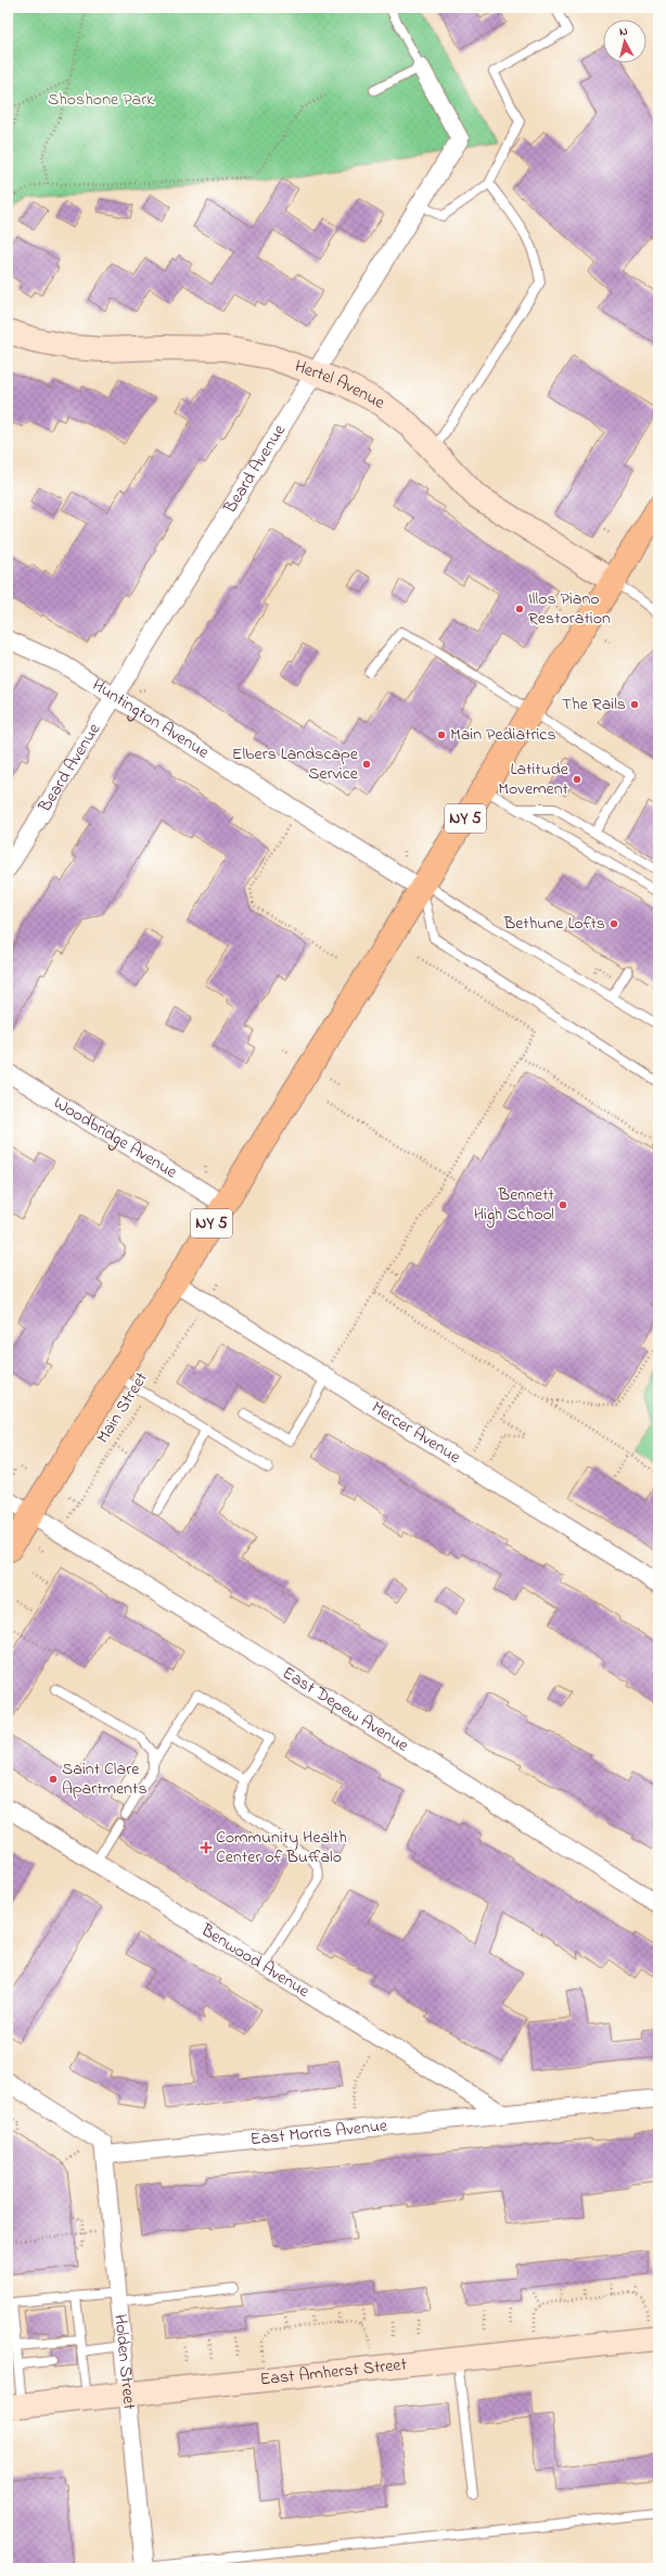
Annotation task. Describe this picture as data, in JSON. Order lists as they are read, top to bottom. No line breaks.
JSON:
{"streets":{"main road":["NY 5"],"street":["Hertel Avenue","Beard Avenue","Huntington Avenue","Woodbridge Avenue","Mercer Avenue","East Depew Avenue","Benwood Avenue","East Morris Avenue","Holden Street","East Amherst Street"],"path":["Main Street"]},"crossings":[["Hertel Avenue","Beard Avenue"],["Hertel Avenue","NY 5"],["Beard Avenue","Huntington Avenue"],["Huntington Avenue","NY 5"],["NY 5","Woodbridge Avenue"],["NY 5","Mercer Avenue"],["NY 5","East Depew Avenue"],["Benwood Avenue","East Morris Avenue"],["East Morris Avenue","Holden Street"],["Holden Street","East Amherst Street"]],"parks":["Shoshone Park"],"places":{"other":["Illos Piano Restoration","The Rails","Main Pediatrics","Elbers Landscape Service","Latitude Movement","Bethune Lofts","Bennett High School","Saint Clare Apartments"],"health":["Community Health Center of Buffalo"]},"north":"top"}
